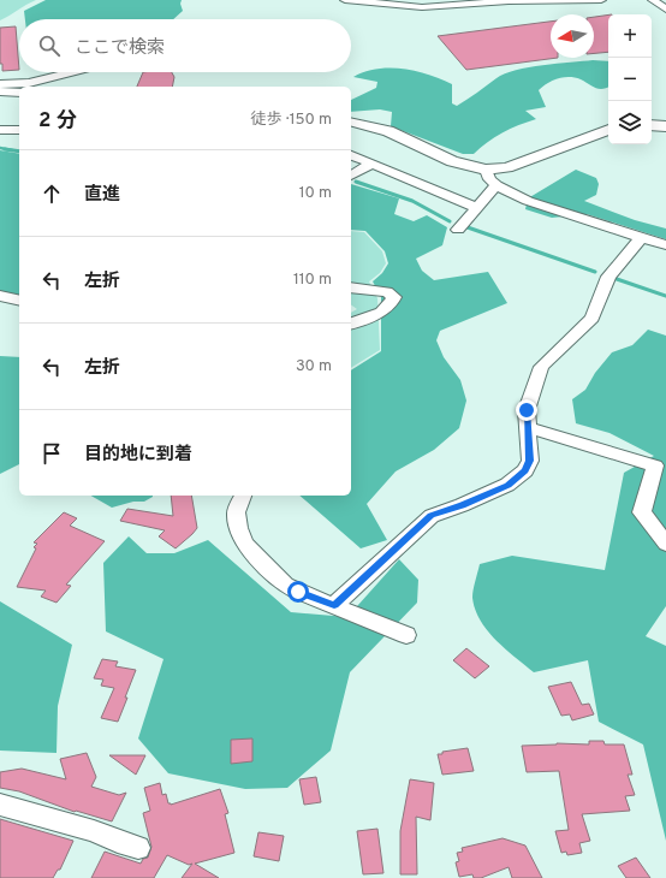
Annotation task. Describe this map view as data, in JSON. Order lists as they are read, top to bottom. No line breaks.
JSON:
{"north":"left","page":{"map_buttons":["+","−"],"search":"ここで検索","heading":["2 分","徒歩 · 150 m"],"list":[["直進","10 m"],["左折","110 m"],["左折","30 m"],"目的地に到着"]}}
